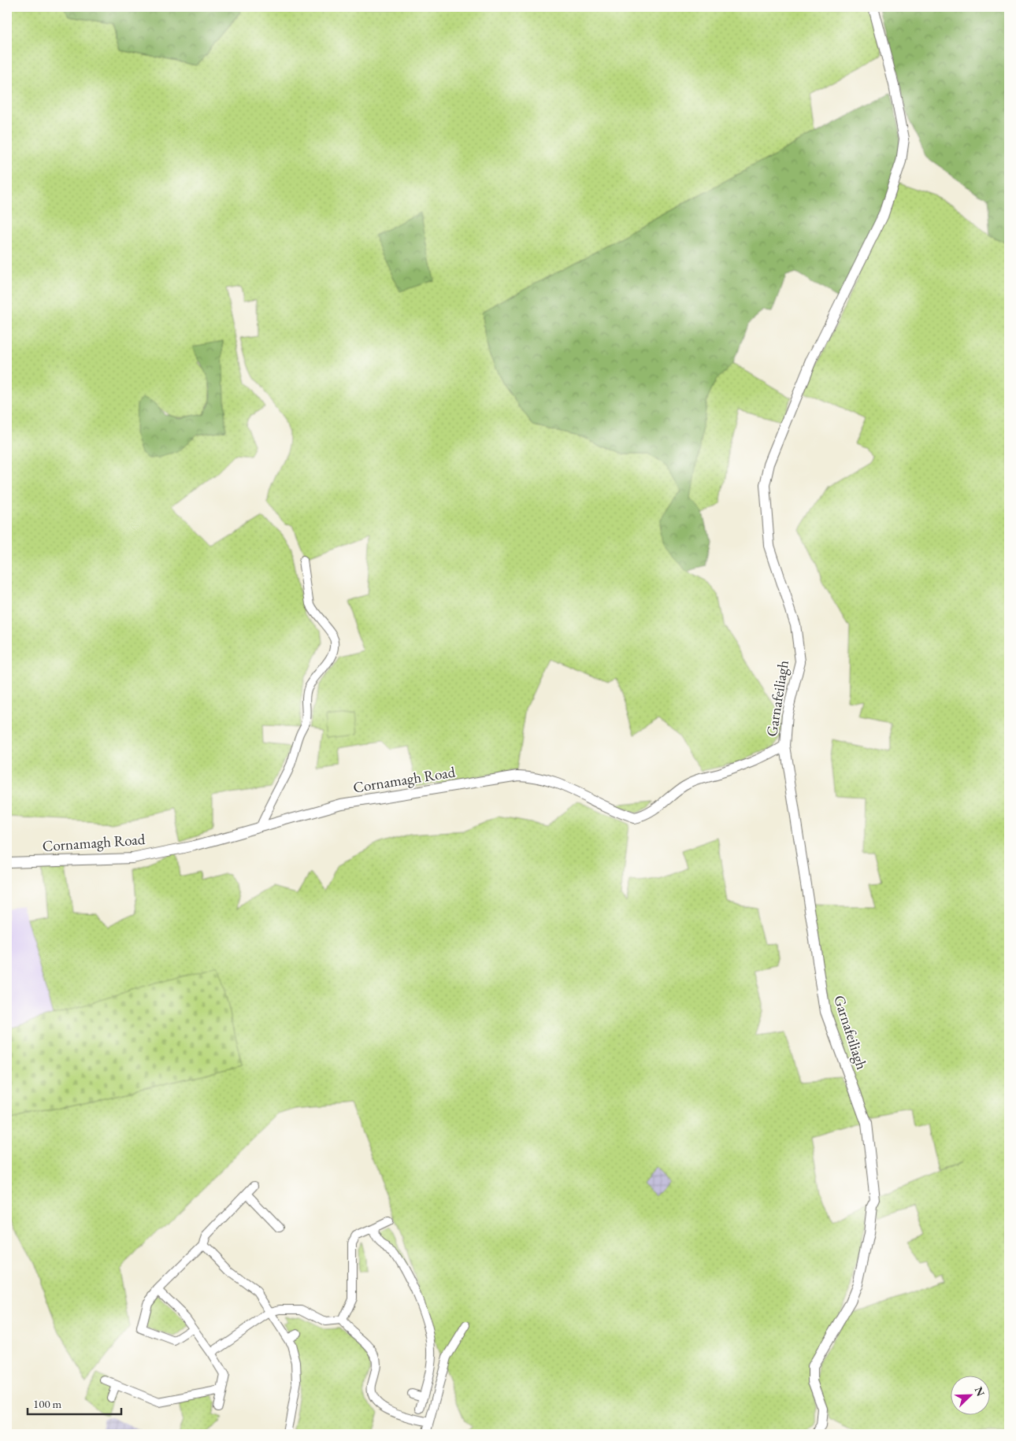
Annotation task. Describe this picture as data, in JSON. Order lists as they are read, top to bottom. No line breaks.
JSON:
{"streets":{"street":["Garnafeiliagh","Cornamagh Road"]},"crossings":[["Garnafeiliagh","Cornamagh Road"]],"scale_bar":"100 m","north":"top right"}
